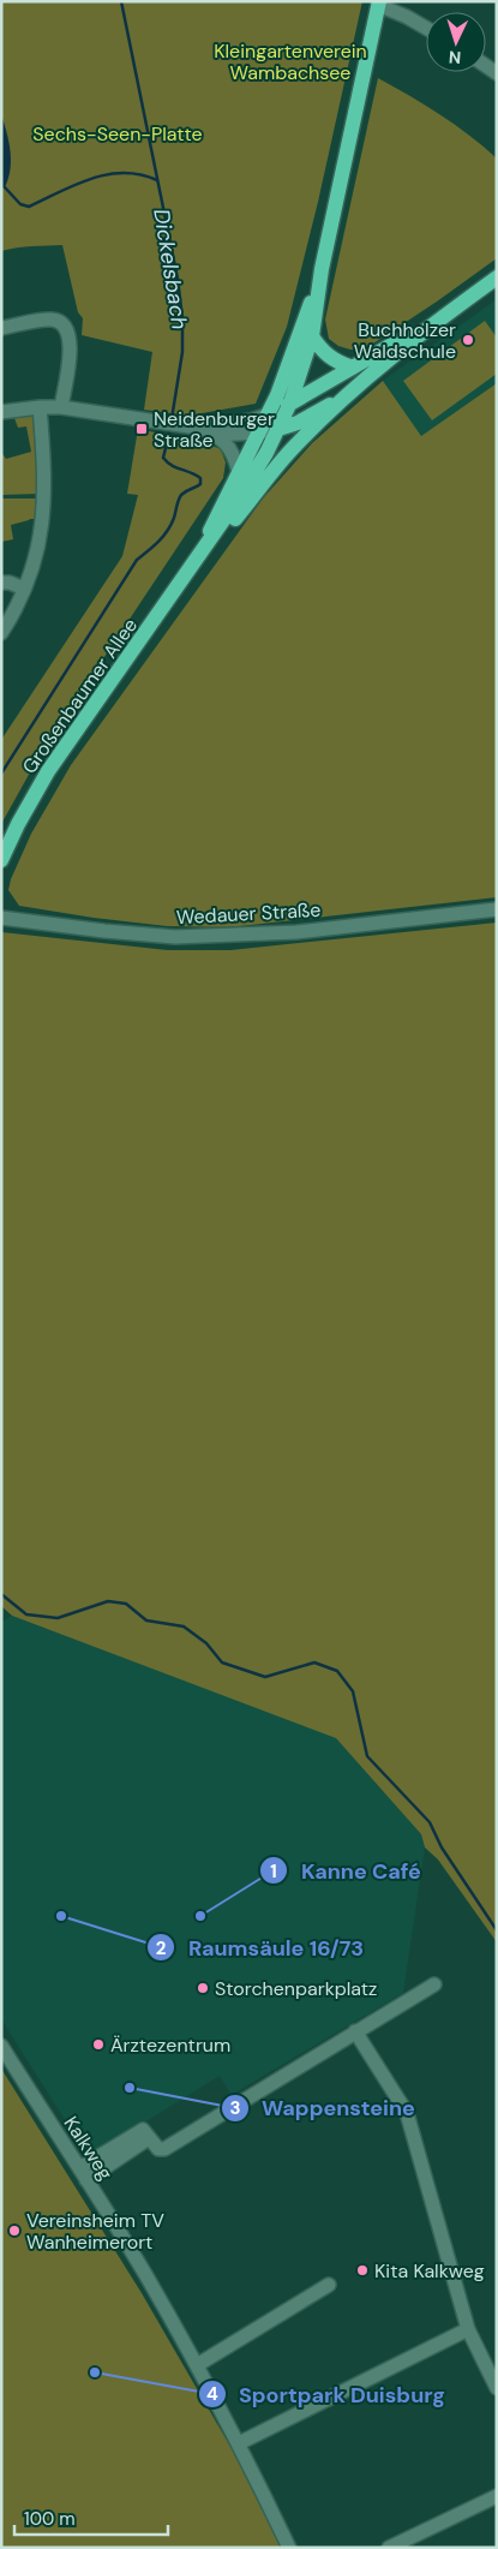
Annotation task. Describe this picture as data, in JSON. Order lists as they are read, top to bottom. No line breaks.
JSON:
{"streets":{"main road":["Großenbaumer Allee"],"street":["Wedauer Straße","Kalkweg"]},"water":["Dickelsbach"],"parks":["Kleingartenverein Wambachsee","Sechs-Seen-Platte"],"places":{"other":["Buchholzer Waldschule","Raumsäule 16/73","Kanne Café","Storchenparkplatz","Ärztezentrum","Wappensteine","Vereinsheim TV Wanheimerort","Kita Kalkweg","Sportpark Duisburg"],"transit":["Neidenburger Straße"]},"scale_bar":"100 m","north":"bottom"}
